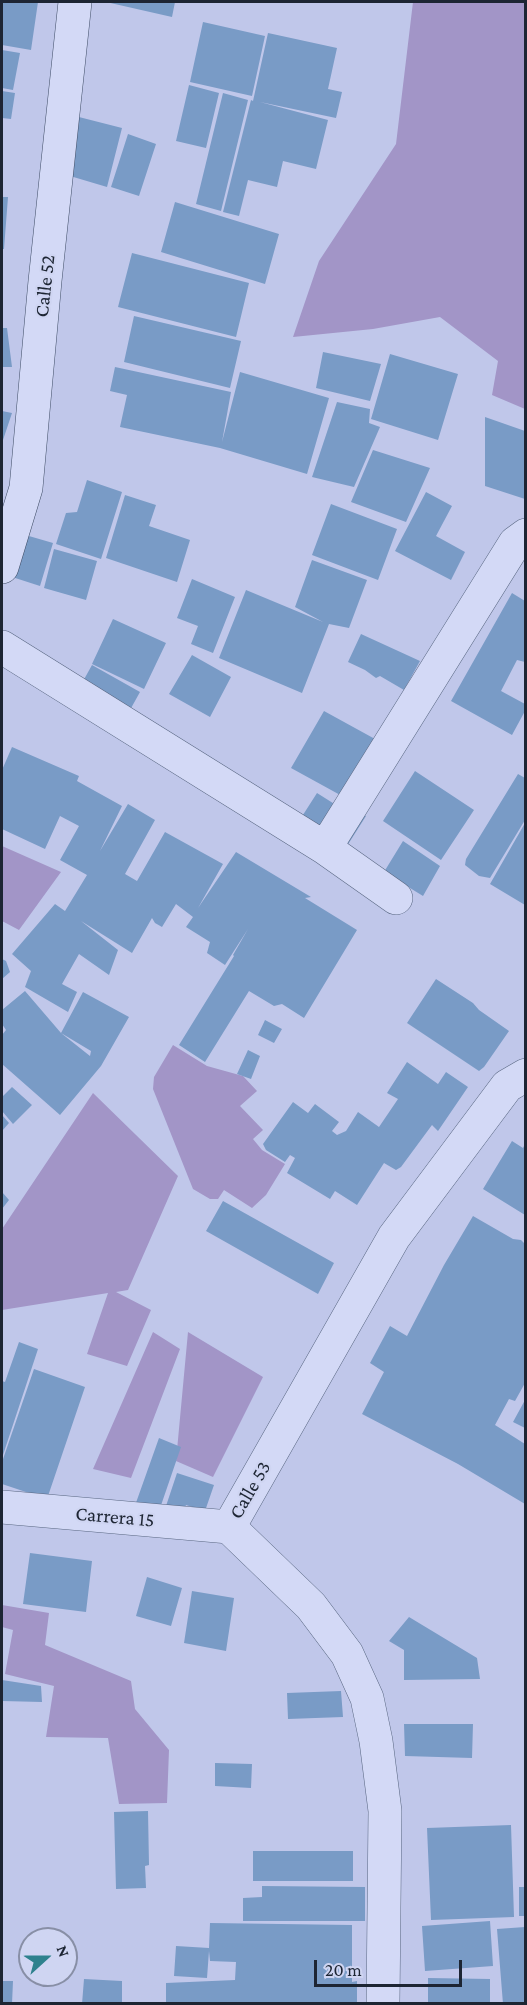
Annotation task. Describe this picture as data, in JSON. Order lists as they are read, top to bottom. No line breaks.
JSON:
{"streets":{"street":["Calle 52","Calle 53","Carrera 15"]},"crossings":[["Calle 53","Carrera 15"]],"scale_bar":"20 m","north":"right"}
